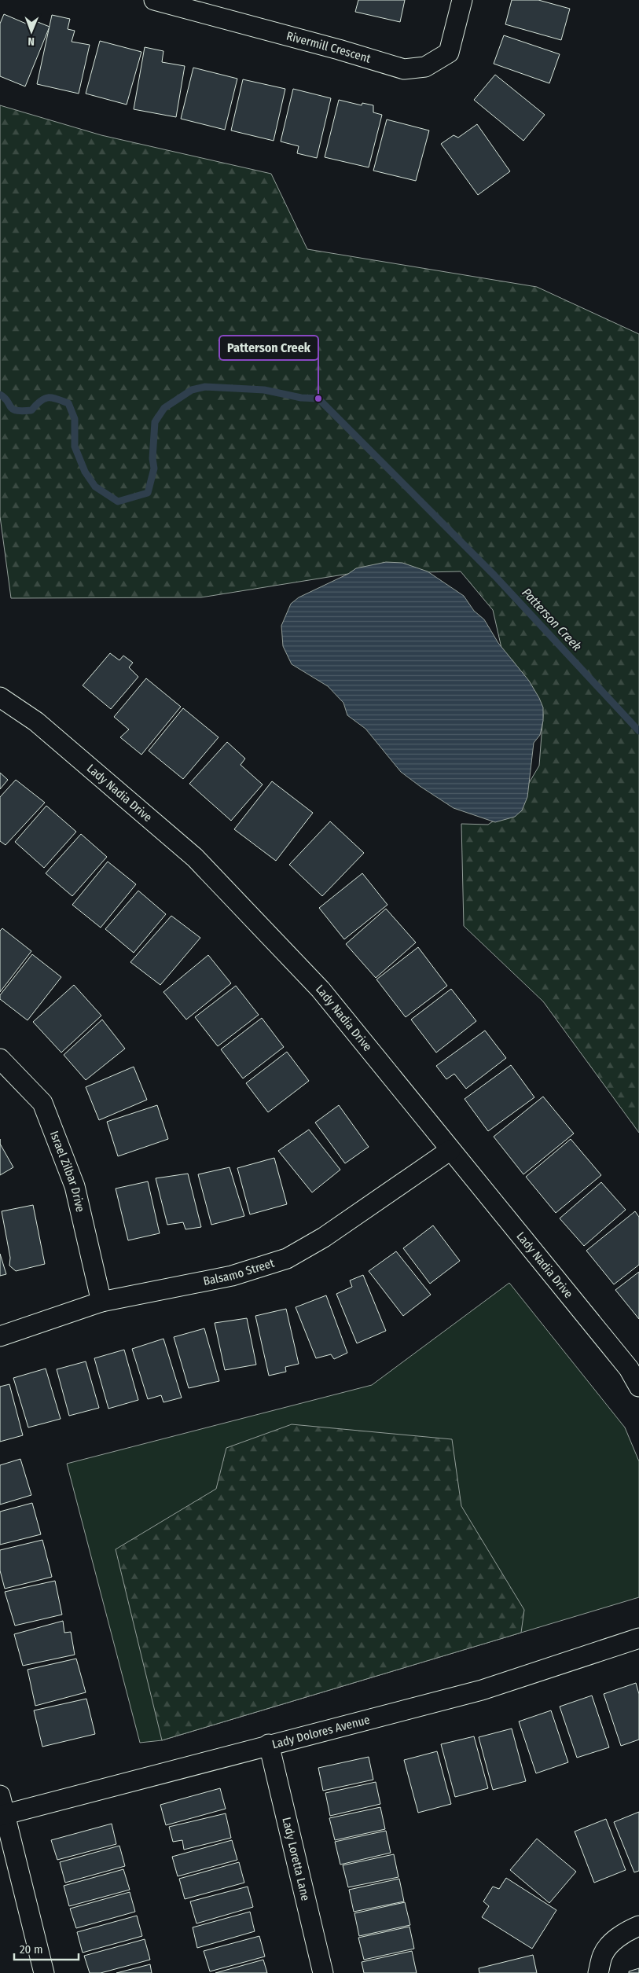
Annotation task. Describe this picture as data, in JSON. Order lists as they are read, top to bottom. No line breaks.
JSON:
{"streets":{"street":["Rivermill Crescent","Lady Nadia Drive","Israel Zilbar Drive","Balsamo Street","Lady Dolores Avenue","Lady Loretta Lane"]},"crossings":[["Lady Nadia Drive","Balsamo Street"],["Israel Zilbar Drive","Balsamo Street"],["Lady Dolores Avenue","Lady Loretta Lane"]],"water":["Patterson Creek"],"places":["Patterson Creek"],"scale_bar":"20 m","north":"bottom"}
